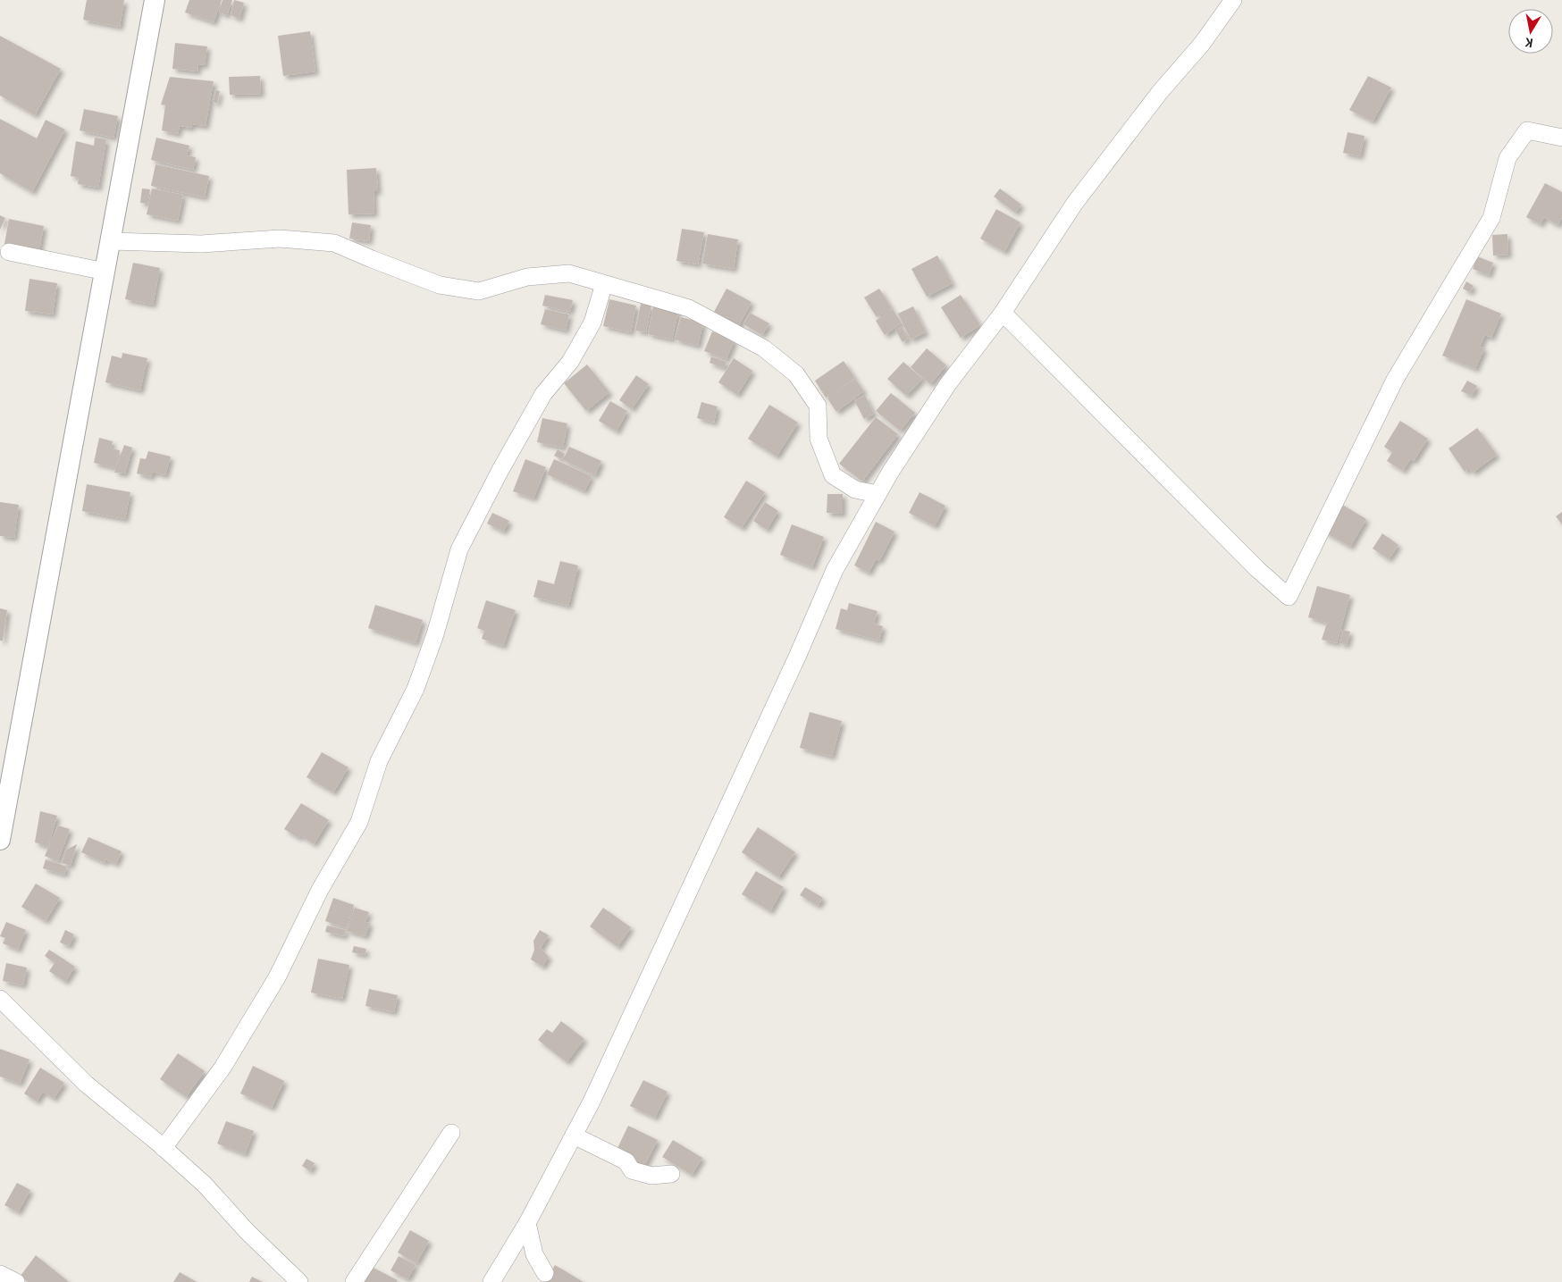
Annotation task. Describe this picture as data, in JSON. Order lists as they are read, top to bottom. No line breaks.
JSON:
{"north":"bottom"}
